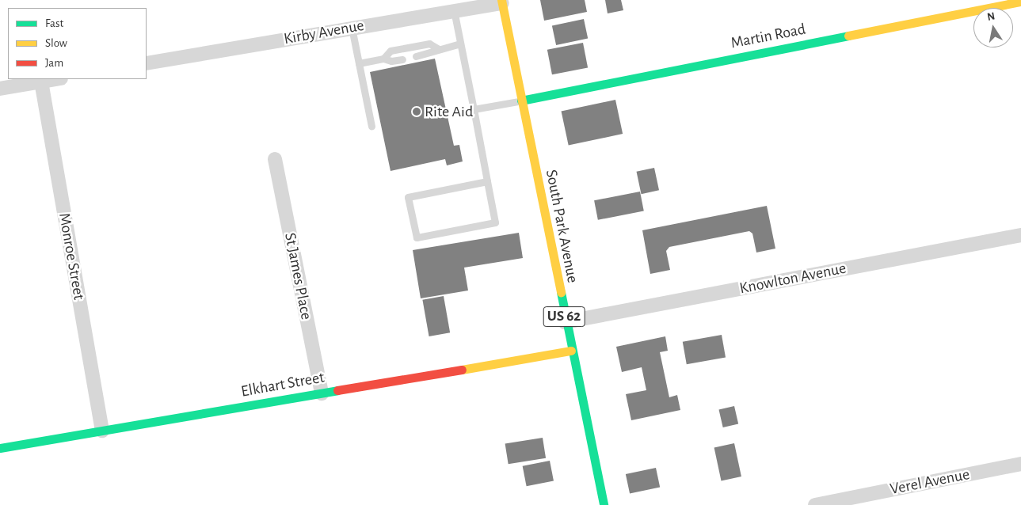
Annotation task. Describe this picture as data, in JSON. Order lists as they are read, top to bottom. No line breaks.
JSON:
{"streets":{"street":["Kirby Avenue","Martin Road","South Park Avenue","Monroe Street","St James Place","Knowlton Avenue","US 62","Elkhart Street","Verel Avenue"]},"crossings":[["Kirby Avenue","South Park Avenue"],["Martin Road","South Park Avenue"],["South Park Avenue","Knowlton Avenue"],["South Park Avenue","Elkhart Street"],["Monroe Street","Elkhart Street"],["St James Place","Elkhart Street"]],"places":["Rite Aid"],"legend":["Fast","Slow","Jam"],"north":"top"}
